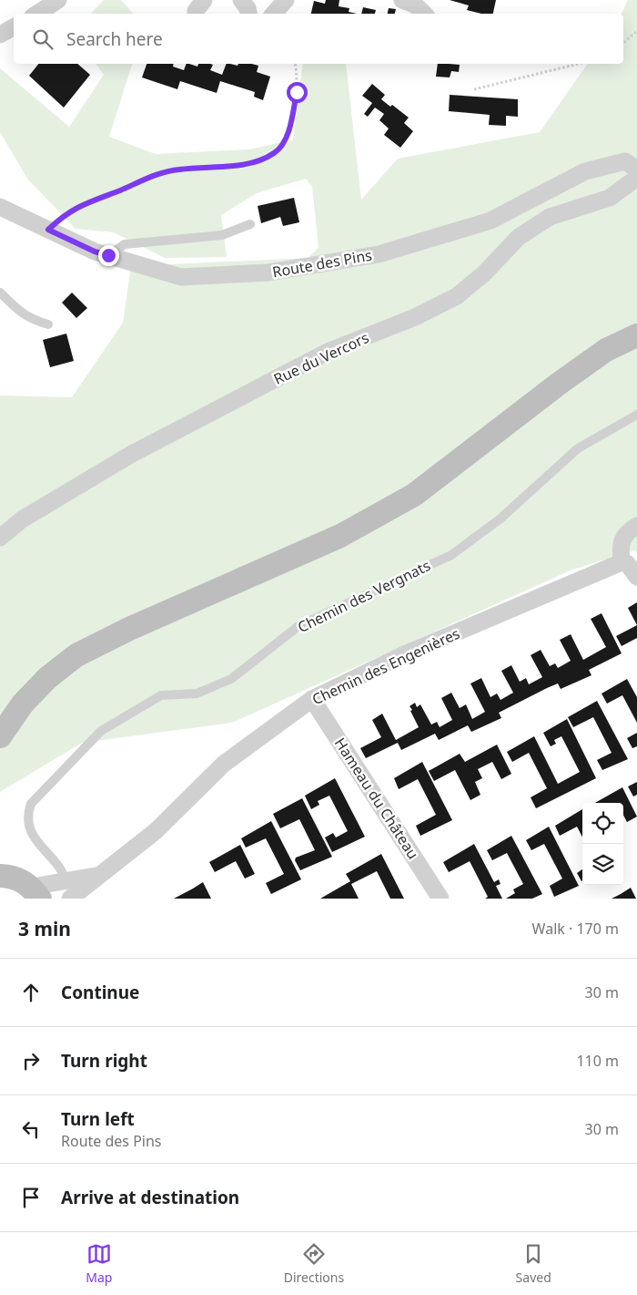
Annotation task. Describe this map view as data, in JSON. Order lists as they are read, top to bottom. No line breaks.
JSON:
{"streets":{"street":["Route des Pins","Rue du Vercors","Chemin des Engenières","Hameau du Château"],"lane":["Chemin des Vergnats"]},"crossings":[["Chemin des Vergnats","Chemin des Engenières"],["Chemin des Engenières","Hameau du Château"]],"page":{"search":"Search here","heading":["3 min","Walk · 170 m"],"list":[["Continue","30 m"],["Turn right","110 m"],["Turn left","Route des Pins","30 m"],"Arrive at destination"],"nav":["Map","Directions","Saved"]}}
